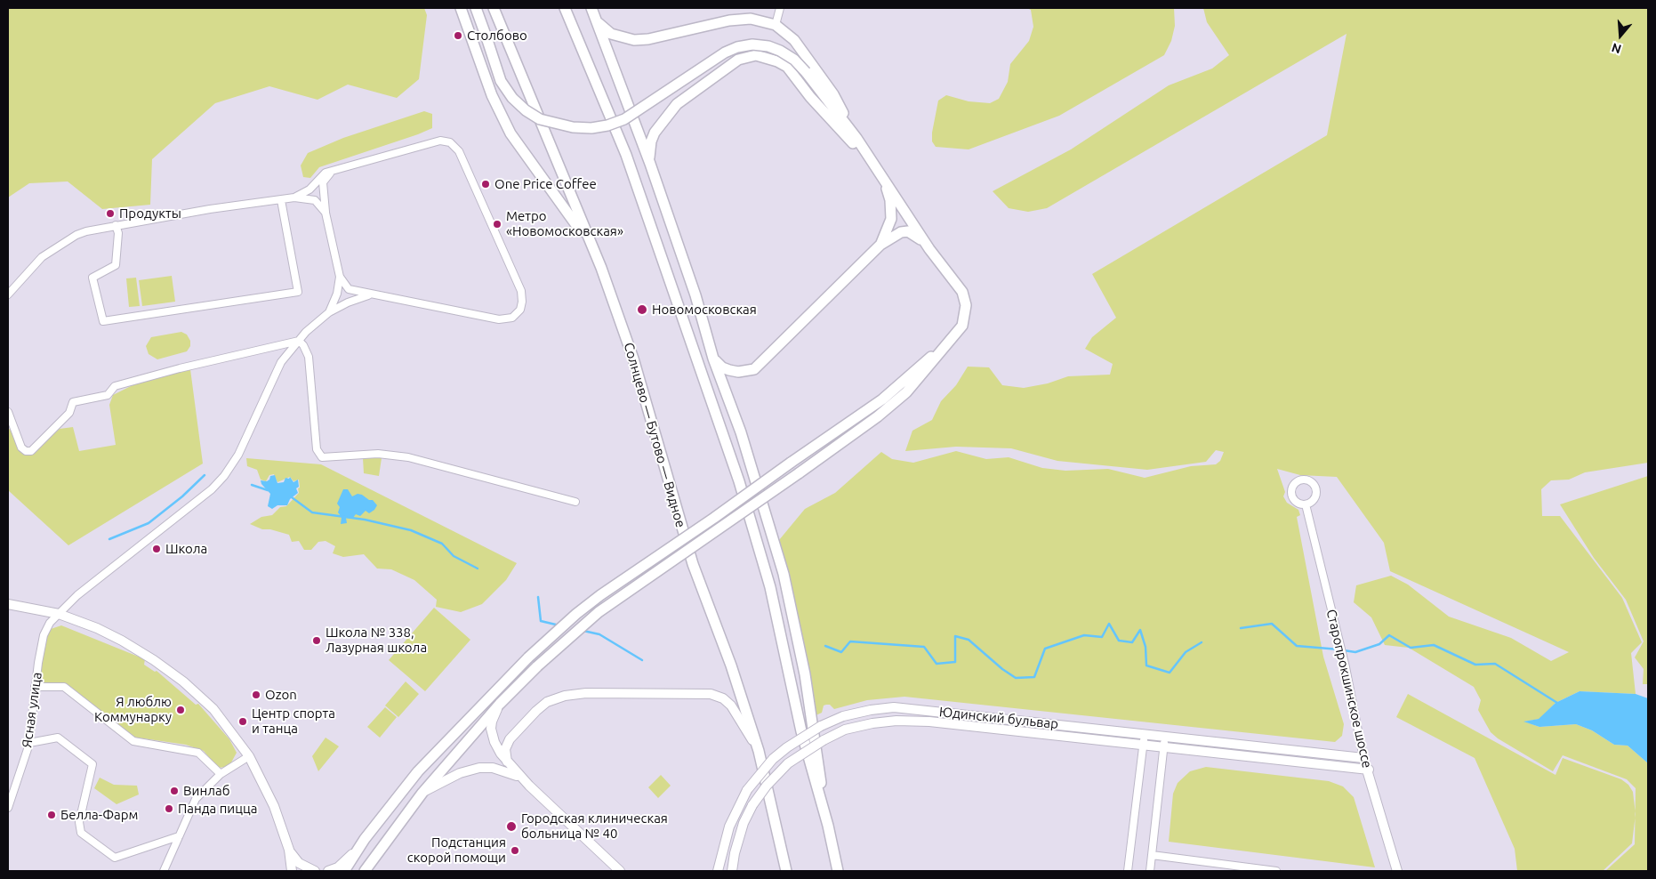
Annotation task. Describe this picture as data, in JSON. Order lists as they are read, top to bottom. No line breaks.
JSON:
{"streets":{"main road":["Солнцево — Бутово — Видное"],"street":["Старопрокшинское шоссе","Ясная улица","Юдинский бульвар"]},"crossings":[["Старопрокшинское шоссе","Юдинский бульвар"]],"places":["Столбово","One Price Coffee","Продукты","Метро «Новомосковская»","Новомосковская","Школа","Школа № 338, Лазурная школа","Ozon","Я люблю Коммунарку","Центр спорта и танца","Винлаб","Панда пицца","Белла-Фарм","Городская клиническая больница № 40","Подстанция скорой помощи"],"north":"bottom"}
